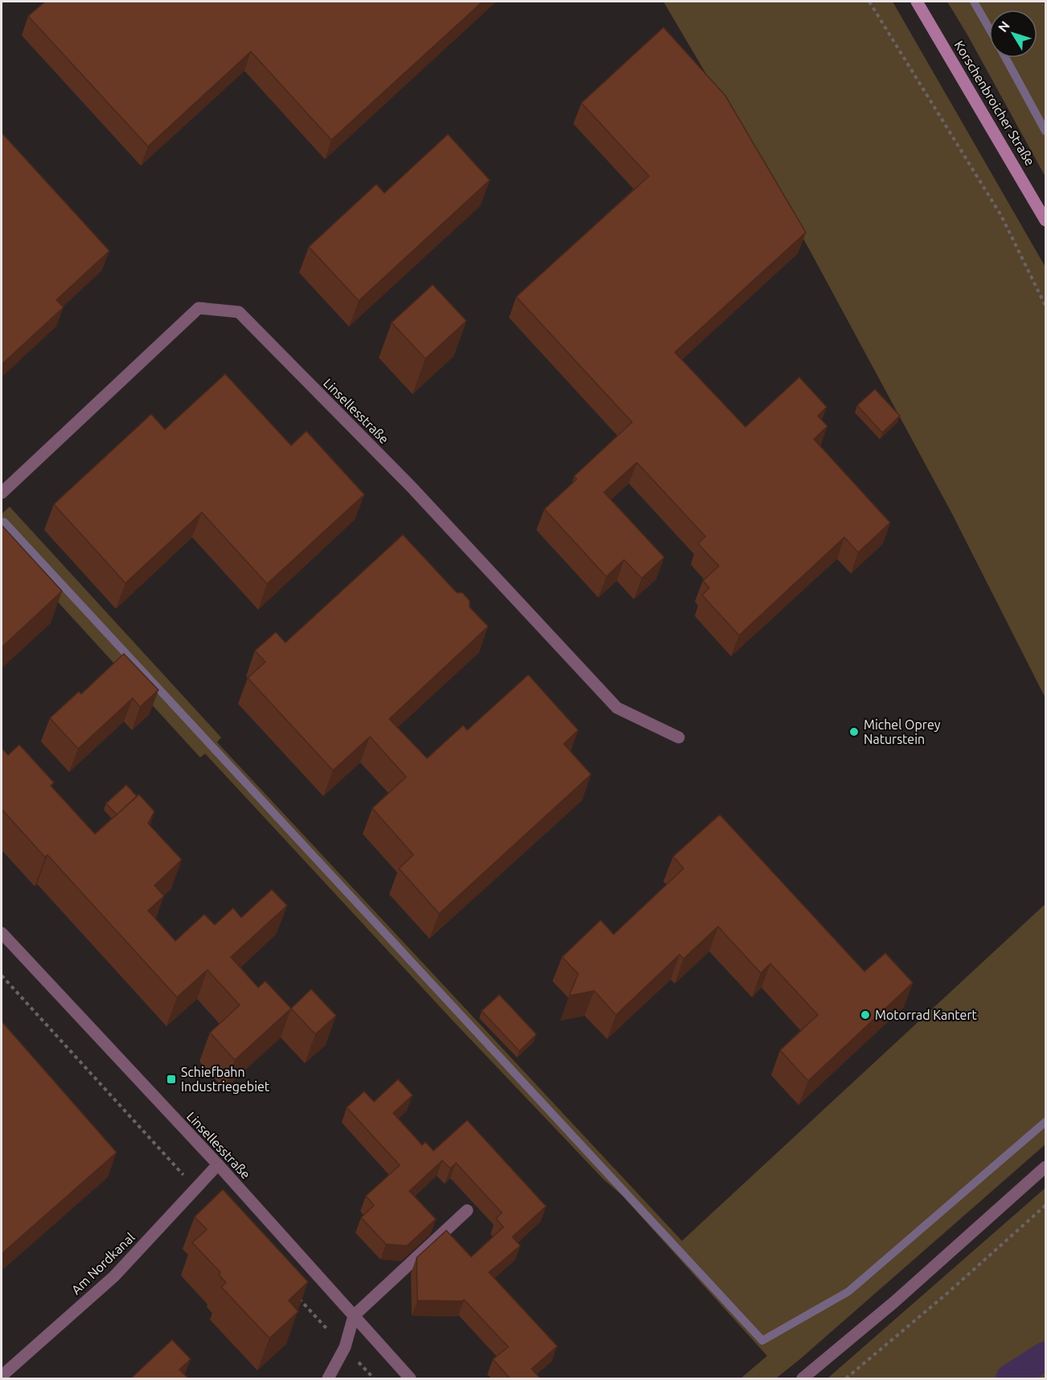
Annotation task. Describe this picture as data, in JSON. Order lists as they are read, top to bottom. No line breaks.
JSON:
{"streets":{"main road":["Korschenbroicher Straße"],"street":["Linsellesstraße","Am Nordkanal"]},"crossings":[["Linsellesstraße","Am Nordkanal"]],"places":{"other":["Michel Oprey Naturstein","Motorrad Kantert"],"transit":["Schiefbahn Industriegebiet"]},"north":"top left"}
